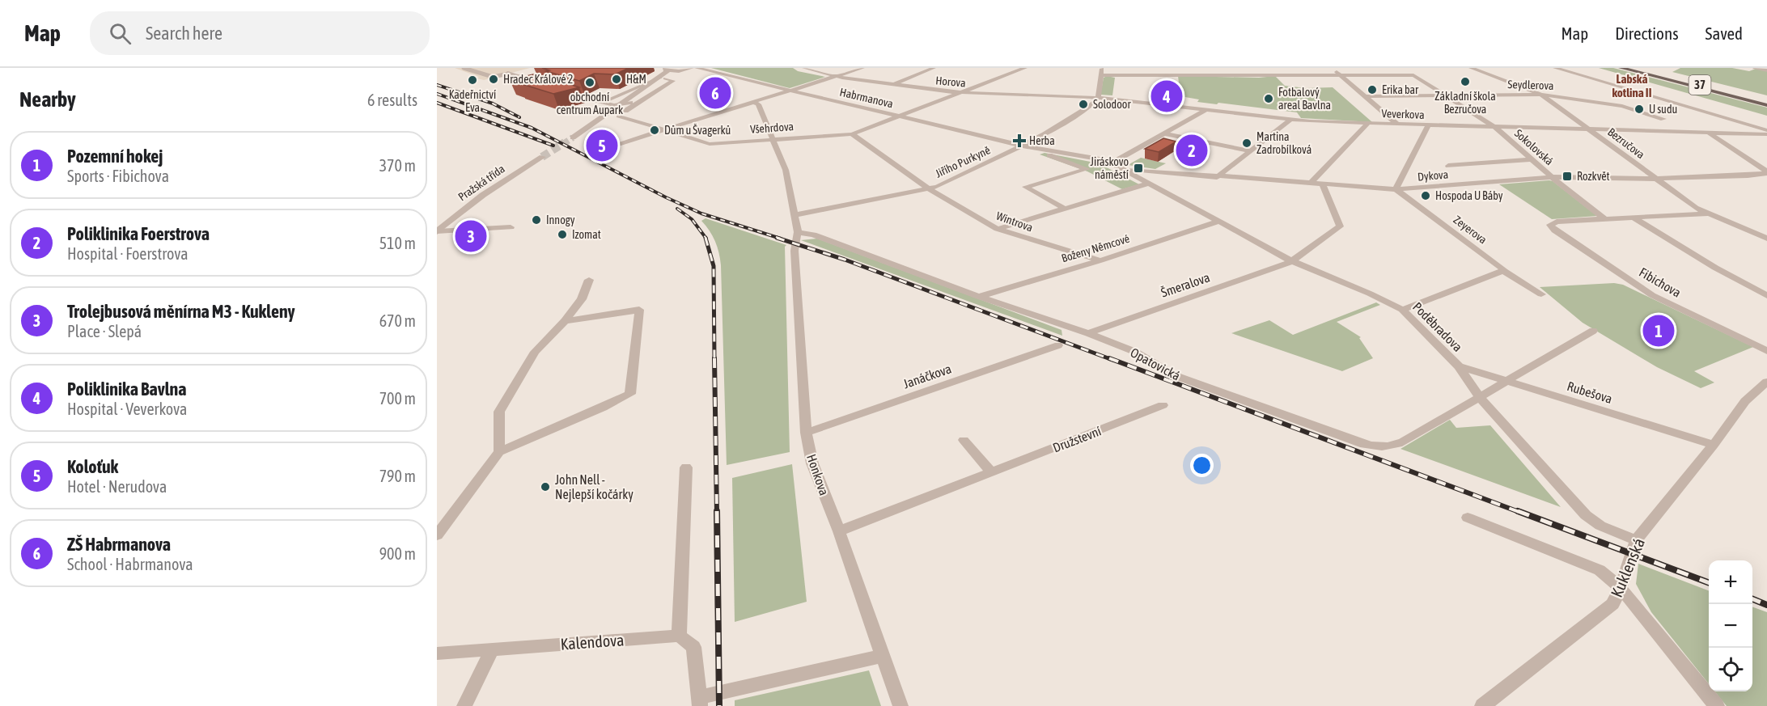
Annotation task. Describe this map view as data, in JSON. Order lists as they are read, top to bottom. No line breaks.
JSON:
{"streets":{"main road":["37"],"street":["Horova","Seydlerova","Habrmanova","Veverkova","Všehrdova","Bezručova","Sokolovská","Jiřího Purkyně","Dykova","Pražská třída","Wintrova","Zeyerova","Boženy Němcové","Fibichova","Šmeralova","Poděbradova","Opatovická","Janáčkova","Rubešova","Družstevní","Honkova","Kuklenská","Kalendova"]},"crossings":[["Horova","Veverkova"],["Horova","Všehrdova"],["Horova","Jiřího Purkyně"],["Seydlerova","Bezručova"],["Seydlerova","Sokolovská"],["Habrmanova","Všehrdova"],["Habrmanova","Jiřího Purkyně"],["Veverkova","Bezručova"],["Veverkova","Sokolovská"],["Veverkova","Jiřího Purkyně"],["Všehrdova","Wintrova"],["Bezručova","Dykova"],["Sokolovská","Dykova"],["Sokolovská","Fibichova"],["Jiřího Purkyně","Wintrova"],["Dykova","Zeyerova"],["Dykova","Šmeralova"],["Dykova","Poděbradova"],["Wintrova","Boženy Němcové"],["Boženy Němcové","Poděbradova"],["Boženy Němcové","Opatovická"],["Šmeralova","Poděbradova"],["Šmeralova","Opatovická"],["Poděbradova","Opatovická"],["Poděbradova","Rubešova"],["Poděbradova","Kuklenská"],["Opatovická","Rubešova"],["Opatovická","Honkova"],["Janáčkova","Honkova"],["Rubešova","Kuklenská"],["Družstevní","Honkova"]],"districts":["Labská kotlina II"],"places":{"other":["Hradec Králové 2","H&M","Kadeřnictví Eva","Základní škola Bezručova","obchodní centrum Aupark","Erika bar","Fotbalový areal Bavlna","Solodoor","U sudu","Dům u Švagerků","Martina Zadrobílková","Hospoda U Báby","Innogy","Izomat","John Nell - Nejlepší kočárky"],"health":["Herba"],"transit":["Jiráskovo náměstí","Rozkvět"]},"page":{"header":"Map","search":"Search here","nav":["Map","Directions","Saved"],"heading":["Nearby","6 results"],"pins":["6","4","5","2","3","1"],"list":[{"mark":"1","name":"Pozemní hokej","note":"Sports · Fibichova","value":"370 m"},{"mark":"2","name":"Poliklinika Foerstrova","note":"Hospital · Foerstrova","value":"510 m"},{"mark":"3","name":"Trolejbusová měnírna M3 - Kukleny","note":"Place · Slepá","value":"670 m"},{"mark":"4","name":"Poliklinika Bavlna","note":"Hospital · Veverkova","value":"700 m"},{"mark":"5","name":"Koloťuk","note":"Hotel · Nerudova","value":"790 m"},{"mark":"6","name":"ZŠ Habrmanova","note":"School · Habrmanova","value":"900 m"}],"map_buttons":["+","−"]}}
